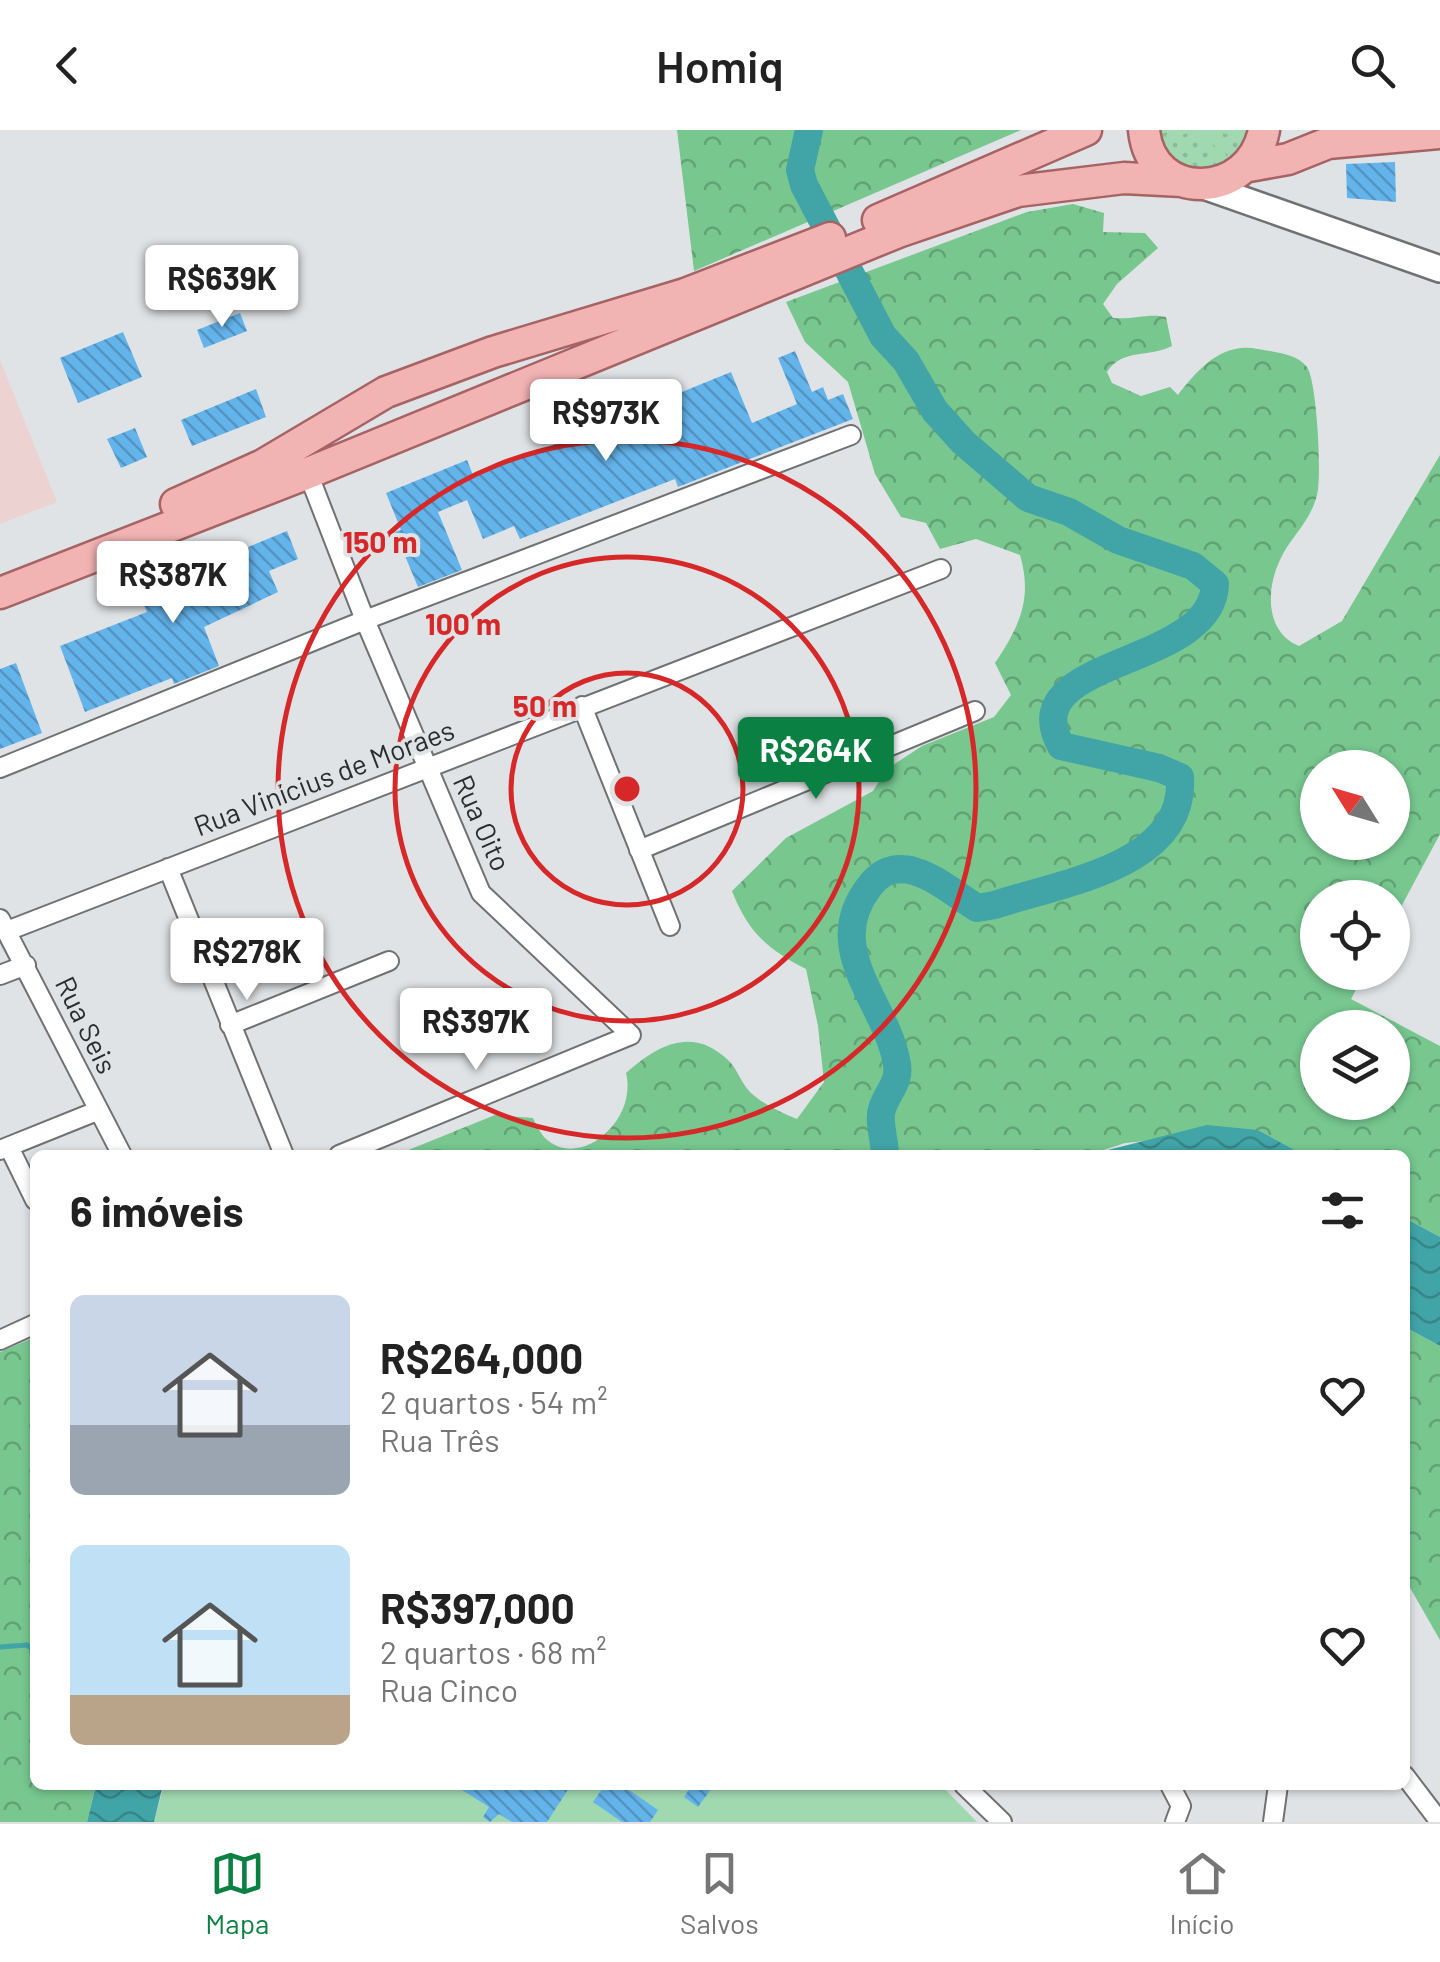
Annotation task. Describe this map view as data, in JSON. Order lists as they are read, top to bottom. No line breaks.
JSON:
{"streets":{"street":["Rua Vinícius de Moraes","Rua Oito","Rua Seis"]},"crossings":[["Rua Vinícius de Moraes","Rua Oito"],["Rua Vinícius de Moraes","Rua Seis"]],"north":"top left","page":{"header":"Homiq","price":["R$639K","R$973K","R$387K","R$264K","R$278K","R$397K"],"heading":"6 imóveis","list":[{"name":"R$264,000","note":"2 quartos · 54 m² · Rua Três"},{"name":"R$397,000","note":"2 quartos · 68 m² · Rua Cinco"}],"tabs":["Mapa","Salvos","Início"]},"rings":["150 m","100 m","50 m"]}
